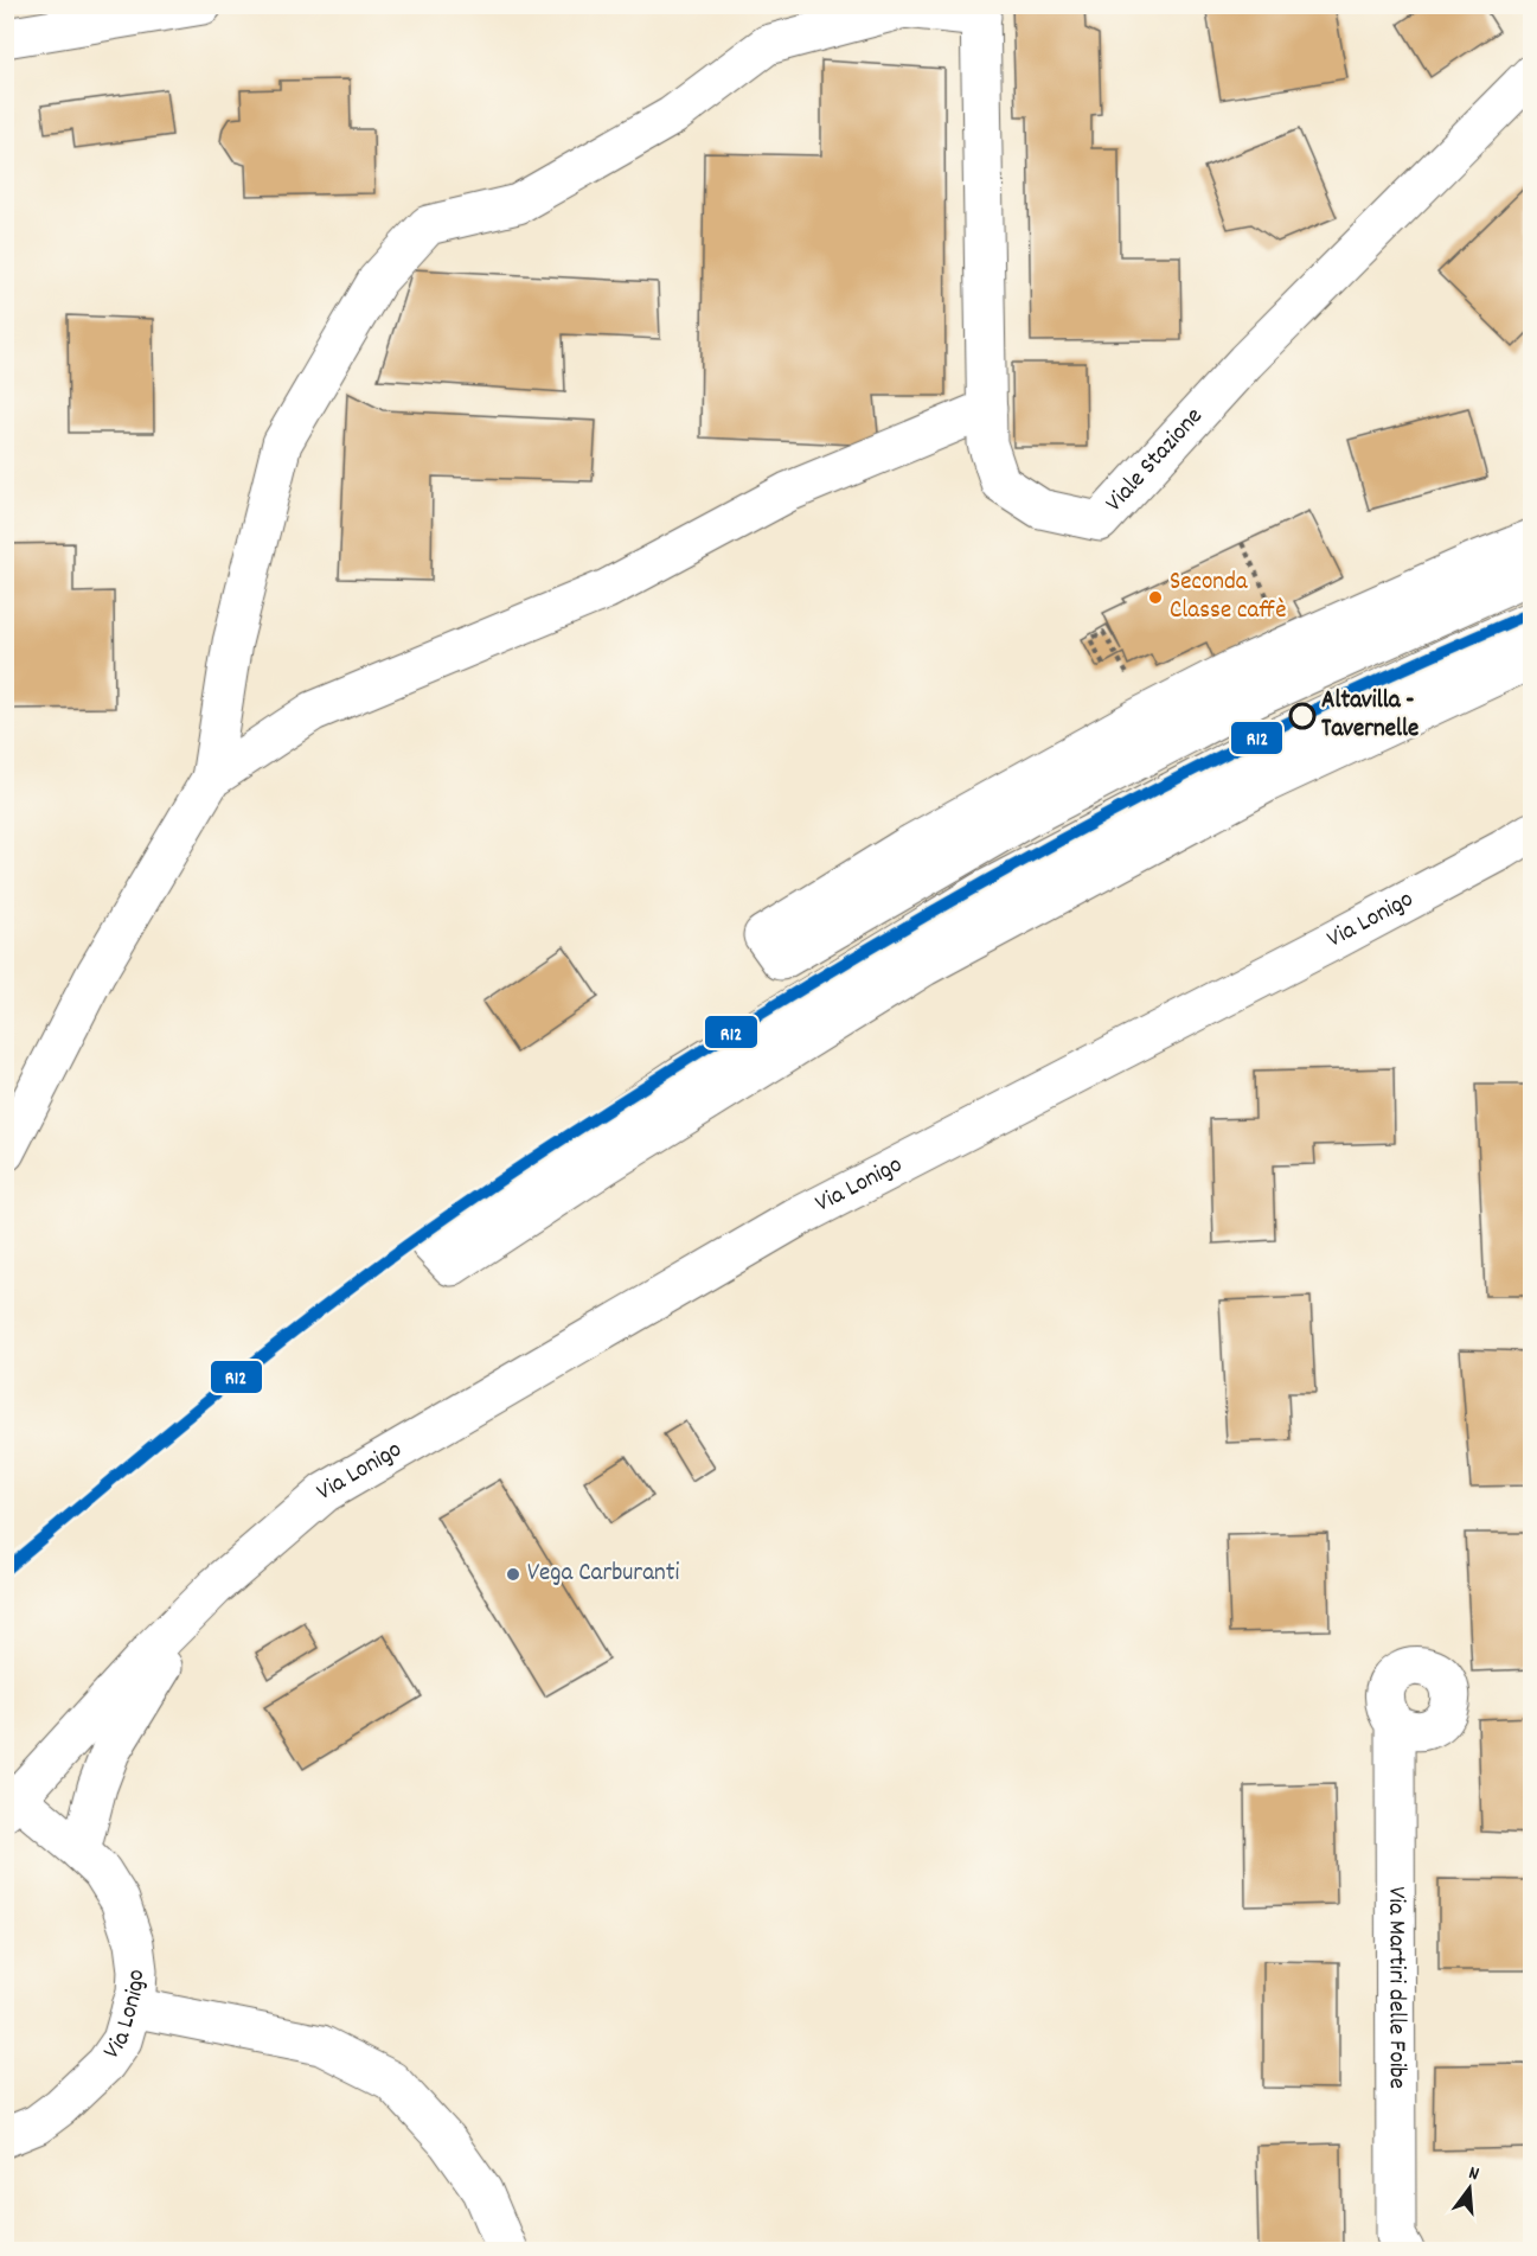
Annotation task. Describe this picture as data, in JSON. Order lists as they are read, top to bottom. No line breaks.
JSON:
{"streets":{"street":["Viale Stazione","Via Lonigo","Via Martiri delle Foibe"]},"places":["Seconda Classe caffè","Altavilla - Tavernelle","Vega Carburanti"],"lines":["transit line R12"],"north":"top"}
